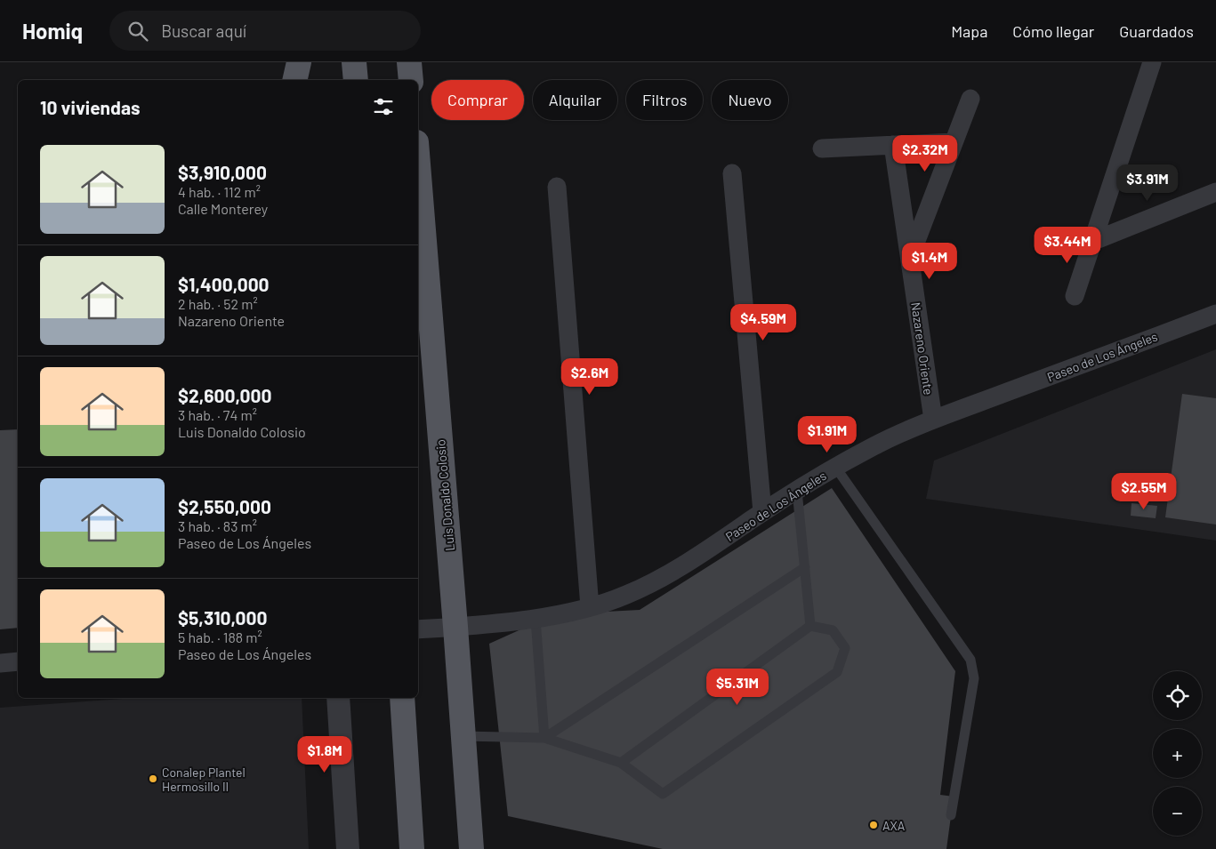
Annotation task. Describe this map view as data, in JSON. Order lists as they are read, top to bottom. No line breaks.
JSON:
{"streets":{"main road":["Luis Donaldo Colosio"],"street":["Nazareno Oriente","Paseo de Los Ángeles"]},"crossings":[["Nazareno Oriente","Paseo de Los Ángeles"],["Paseo de Los Ángeles","Luis Donaldo Colosio"]],"places":["Conalep Plantel Hermosillo II","AXA"],"page":{"header":"Homiq","search":"Buscar aquí","nav":["Mapa","Cómo llegar","Guardados"],"chip":["Comprar","Alquilar","Filtros","Nuevo"],"heading":"10 viviendas","list":[{"name":"$3,910,000","note":"4 hab. · 112 m² · Calle Monterey"},{"name":"$1,400,000","note":"2 hab. · 52 m² · Nazareno Oriente"},{"name":"$2,600,000","note":"3 hab. · 74 m² · Luis Donaldo Colosio"},{"name":"$2,550,000","note":"3 hab. · 83 m² · Paseo de Los Ángeles"},{"name":"$5,310,000","note":"5 hab. · 188 m² · Paseo de Los Ángeles"}],"price":["$2.32M","$3.91M","$3.44M","$1.4M","$4.59M","$2.6M","$1.91M","$2.55M","$5.31M","$1.8M"],"map_buttons":["+","−"]}}
